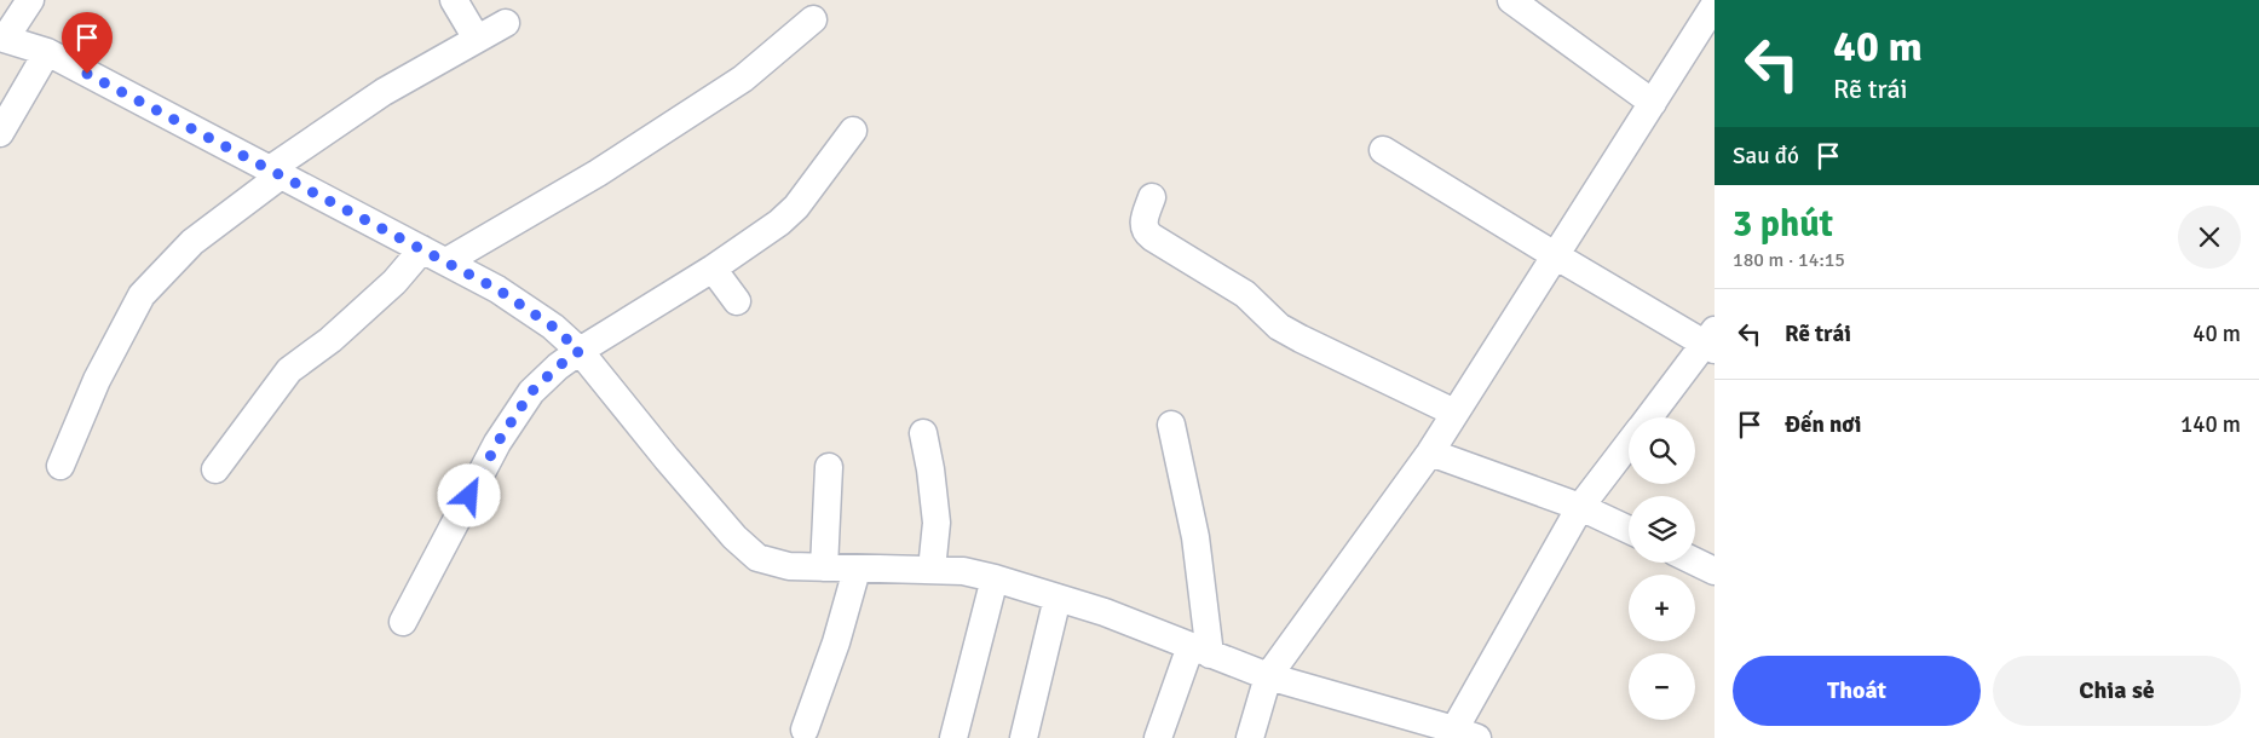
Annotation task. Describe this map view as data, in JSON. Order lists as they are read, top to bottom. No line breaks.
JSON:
{"page":{"turn":["40 m","Rẽ trái"],"then":"Sau đó","heading":["3 phút","180 m · 14:15"],"list":[{"name":"Rẽ trái","value":"40 m"},{"name":"Đến nơi","value":"140 m"}],"map_buttons":["+","−"],"buttons":["Thoát","Chia sẻ"]}}
